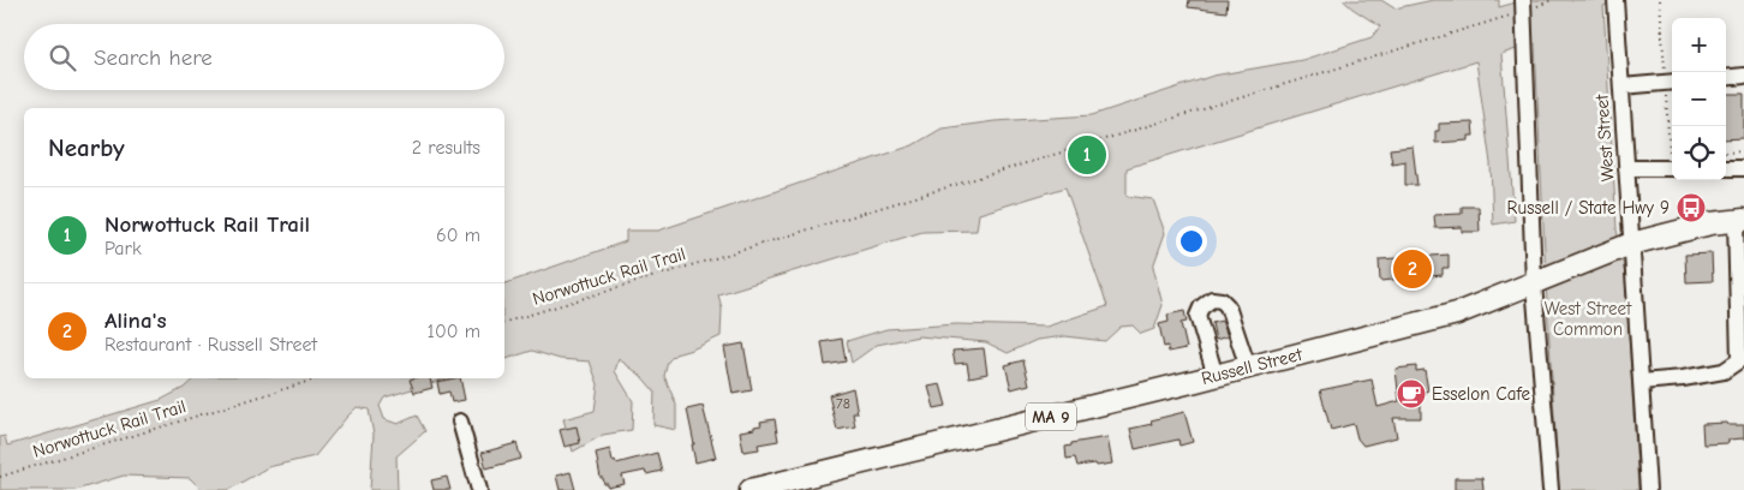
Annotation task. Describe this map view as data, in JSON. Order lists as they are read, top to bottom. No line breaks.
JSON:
{"streets":{"highway":["Russell Street","MA 9"],"street":["West Street"],"path":["Norwottuck Rail Trail"]},"crossings":[["West Street","Russell Street"]],"parks":["West Street Common"],"places":{"bus stop":["Russell / State Hwy 9"],"cafe":["Esselon Cafe"]},"house_numbers":["78"],"page":{"map_buttons":["+","−"],"search":"Search here","heading":["Nearby","2 results"],"pins":["1","2"],"list":[{"mark":"1","name":"Norwottuck Rail Trail","note":"Park","value":"60 m"},{"mark":"2","name":"Alina's","note":"Restaurant · Russell Street","value":"100 m"}]}}
